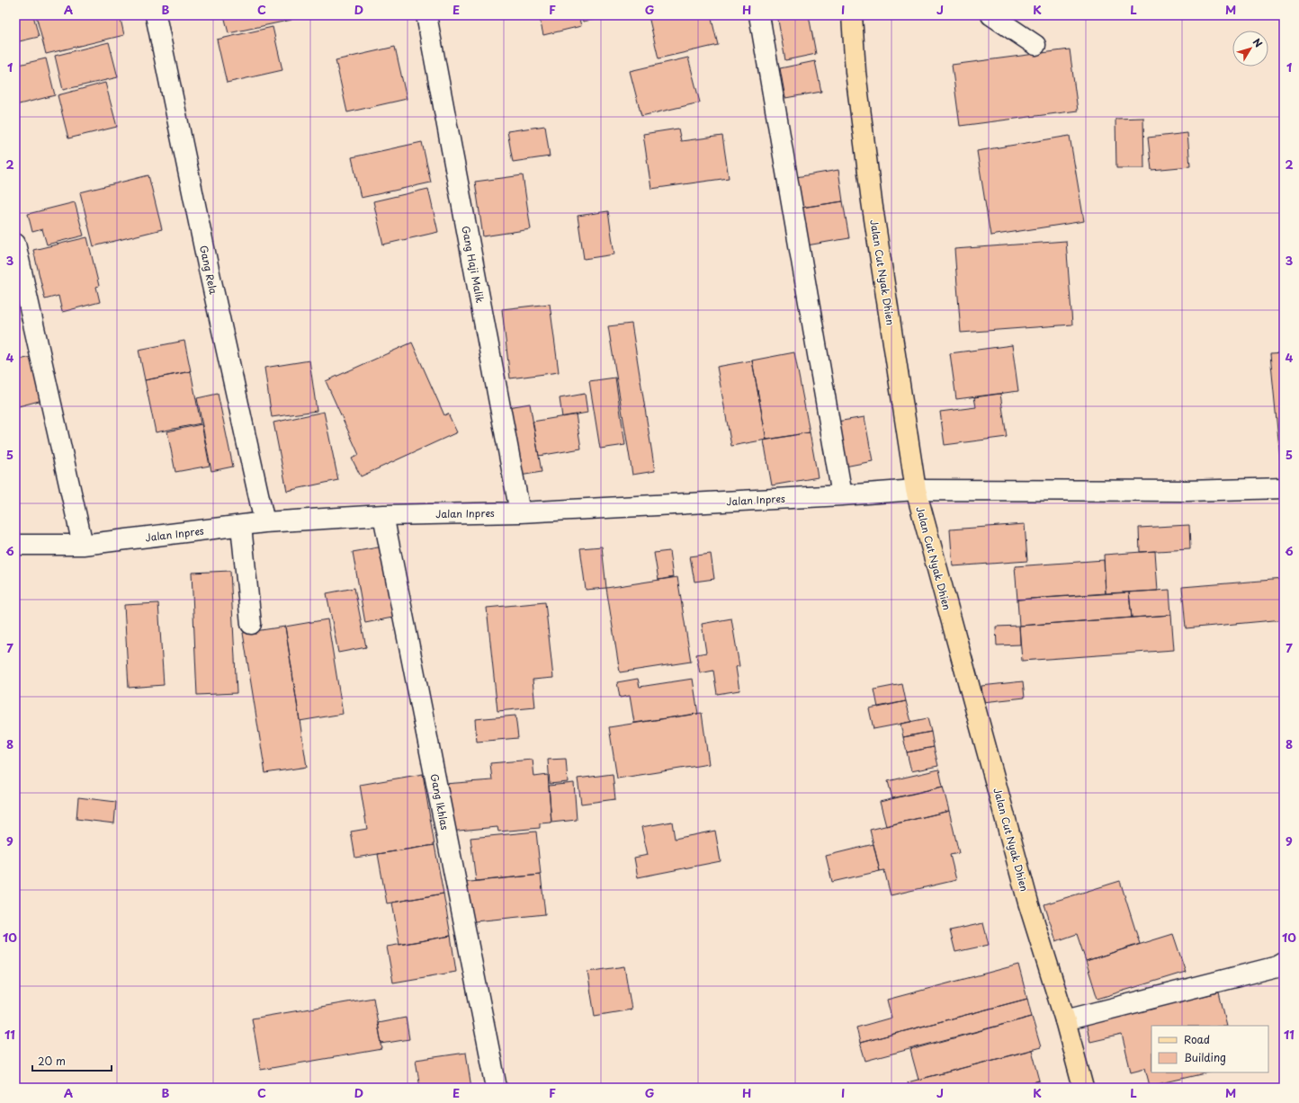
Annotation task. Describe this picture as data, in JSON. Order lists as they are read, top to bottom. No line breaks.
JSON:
{"streets":{"main road":["Jalan Cut Nyak Dhien"],"street":["Gang Haji Malik","Gang Rela","Jalan Inpres","Gang Ikhlas"]},"crossings":[["Gang Haji Malik","Jalan Inpres"],["Gang Rela","Jalan Inpres"],["Jalan Cut Nyak Dhien","Jalan Inpres"],["Jalan Inpres","Gang Ikhlas"]],"legend":["Road","Building"],"scale_bar":"20 m","north":"top right","grid":{"columns":["A","B","C","D","E","F","G","H","I","J","K","L","M"],"rows":["1","2","3","4","5","6","7","8","9","10","11"]}}
